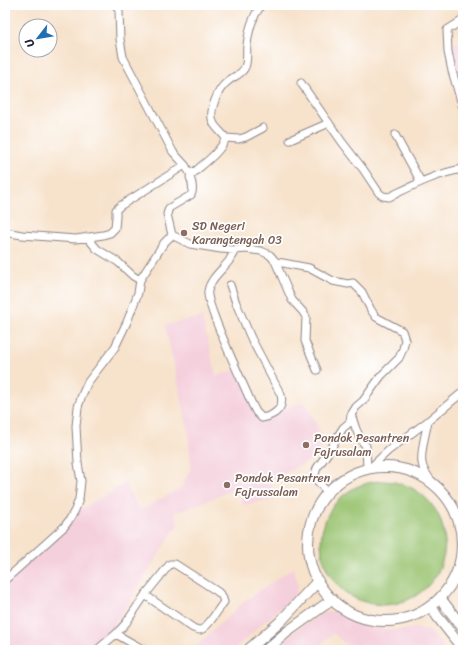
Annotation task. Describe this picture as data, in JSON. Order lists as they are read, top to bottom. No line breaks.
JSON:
{"places":["SD Negeri Karangtengah 03","Pondok Pesantren Fajrusalam","Pondok Pesantren Fajrussalam"],"north":"bottom left"}
